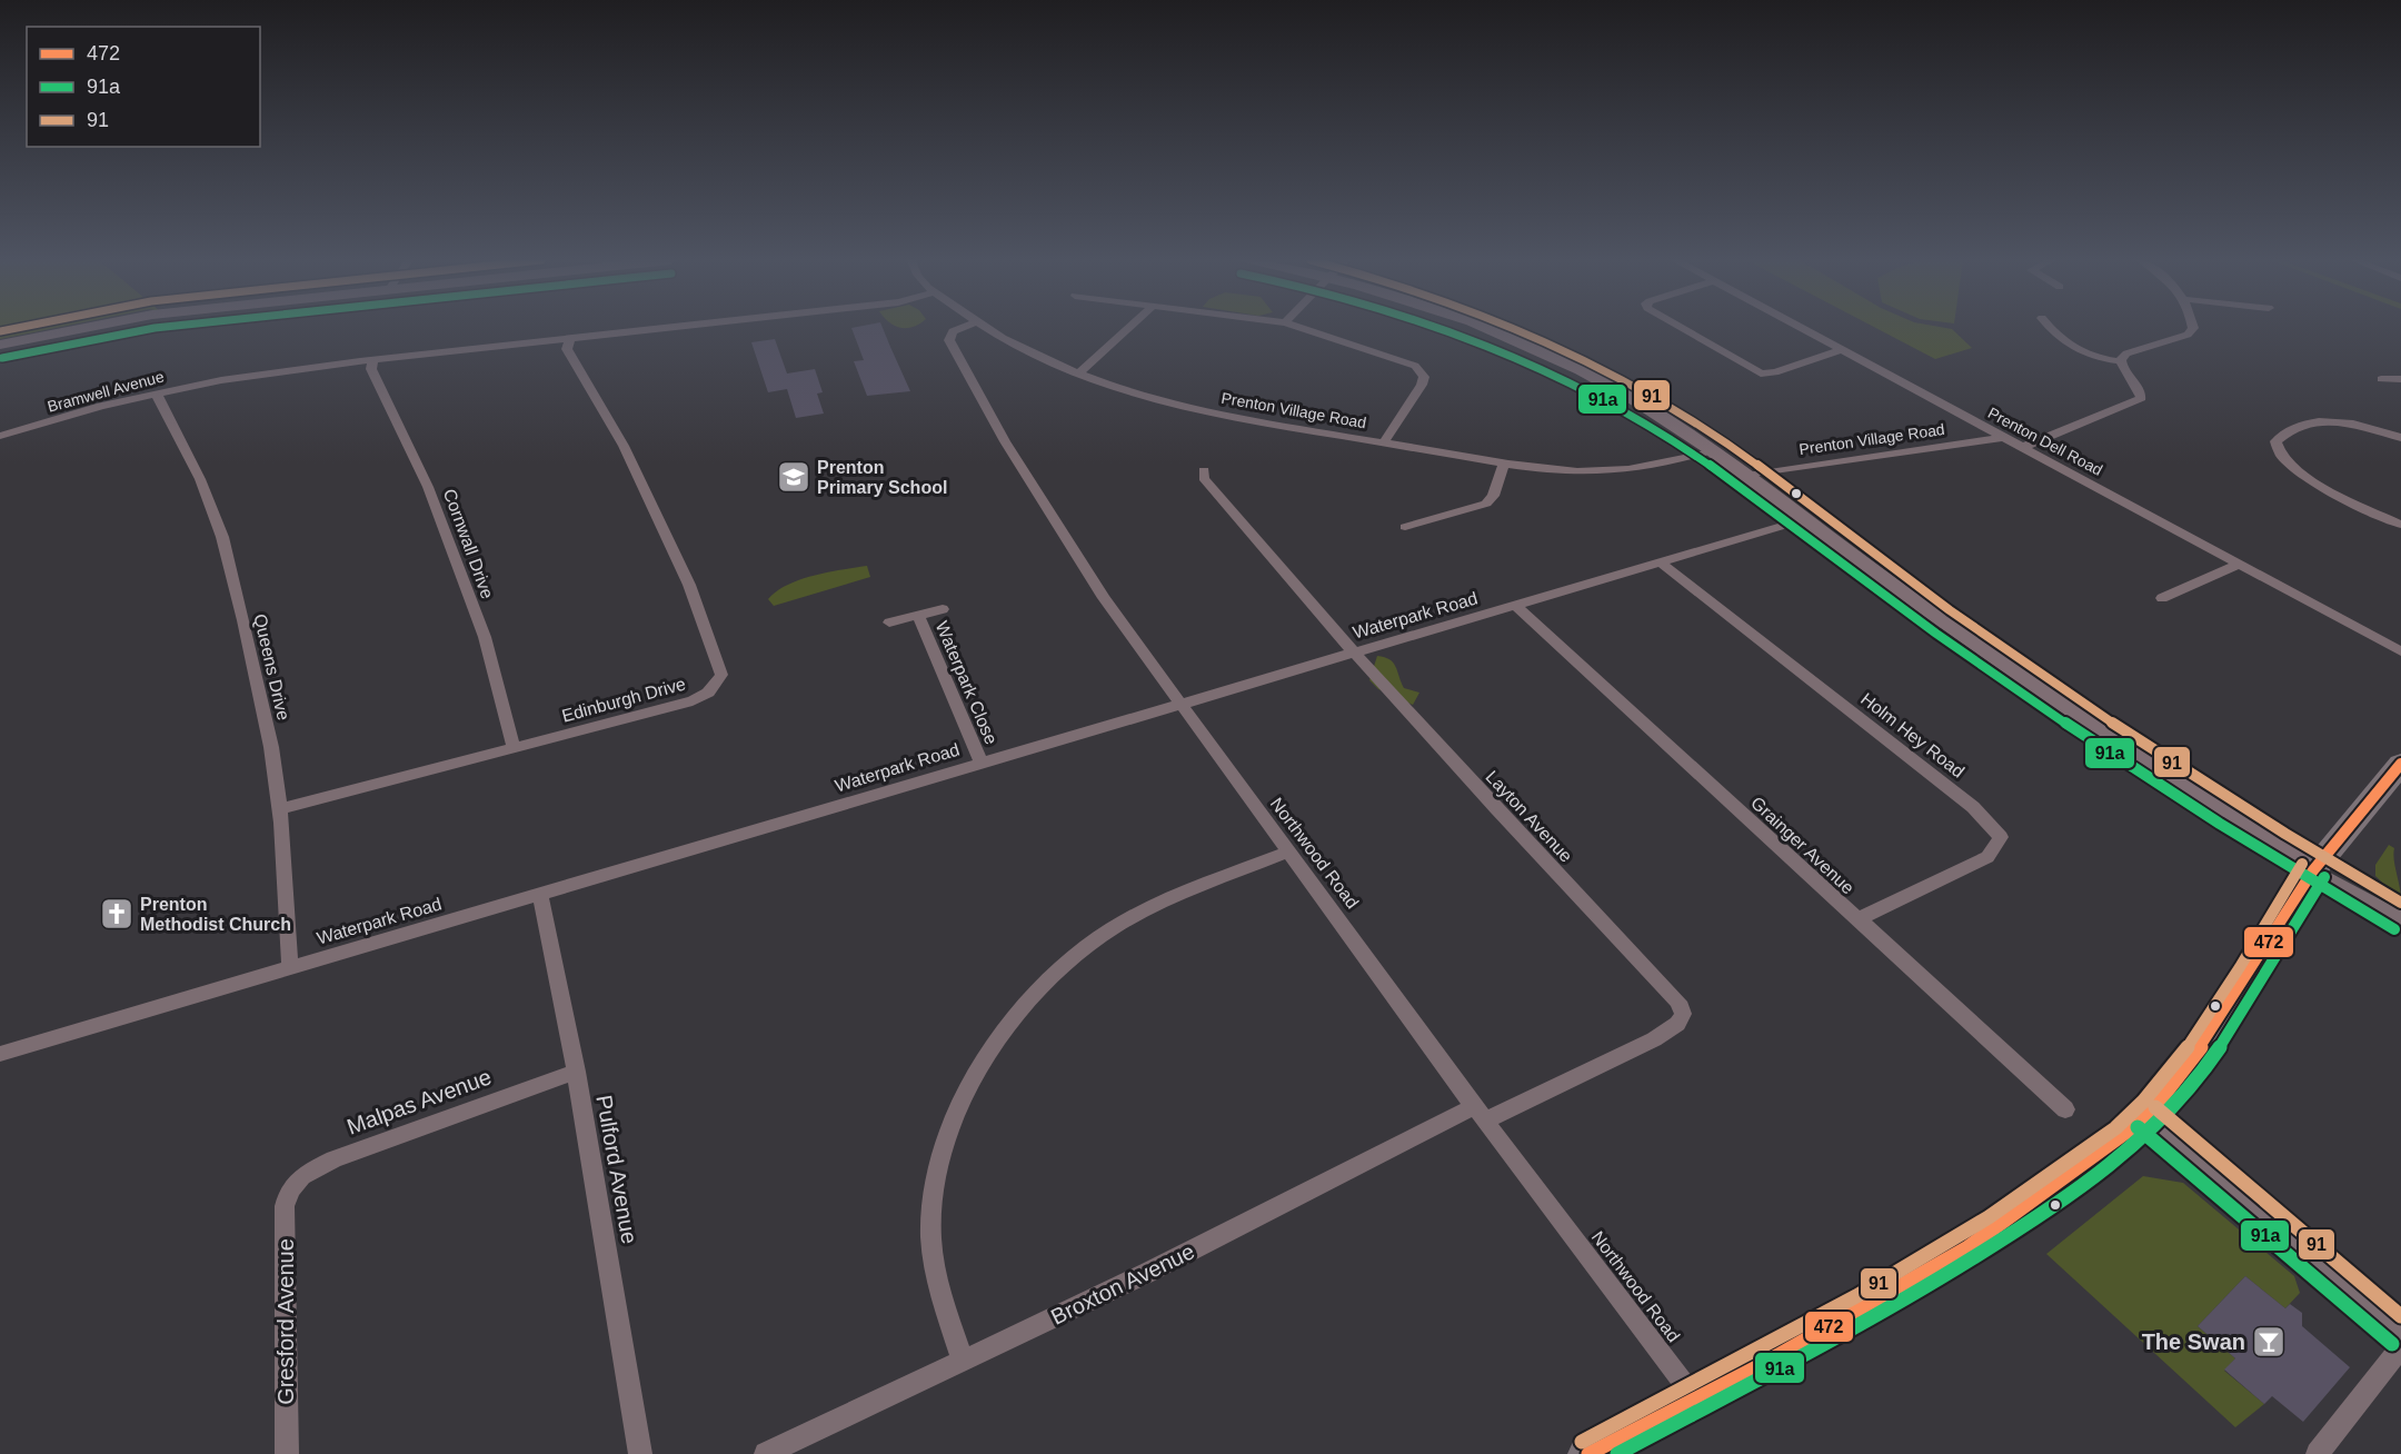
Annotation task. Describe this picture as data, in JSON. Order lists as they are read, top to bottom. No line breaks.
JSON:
{"streets":{"street":["Bramwell Avenue","Prenton Village Road","Prenton Dell Road","Cornwall Drive","Waterpark Road","Queens Drive","Waterpark Close","Edinburgh Drive","Holm Hey Road","Layton Avenue","Grainger Avenue","Northwood Road","Malpas Avenue","Pulford Avenue","Broxton Avenue","Gresford Avenue"]},"crossings":[["Bramwell Avenue","Cornwall Drive"],["Bramwell Avenue","Queens Drive"],["Bramwell Avenue","Edinburgh Drive"],["Prenton Village Road","Prenton Dell Road"],["Cornwall Drive","Edinburgh Drive"],["Waterpark Road","Queens Drive"],["Waterpark Road","Waterpark Close"],["Waterpark Road","Holm Hey Road"],["Waterpark Road","Layton Avenue"],["Waterpark Road","Grainger Avenue"],["Waterpark Road","Northwood Road"],["Waterpark Road","Pulford Avenue"],["Queens Drive","Edinburgh Drive"],["Holm Hey Road","Grainger Avenue"],["Layton Avenue","Northwood Road"],["Layton Avenue","Broxton Avenue"],["Northwood Road","Broxton Avenue"],["Malpas Avenue","Pulford Avenue"],["Malpas Avenue","Gresford Avenue"]],"places":{"school or university":["Prenton Primary School"],"church":["Prenton Methodist Church"],"bar":["The Swan"]},"lines":["transit line 91a","transit line 91","transit line 472"],"legend":["472","91a","91"]}
